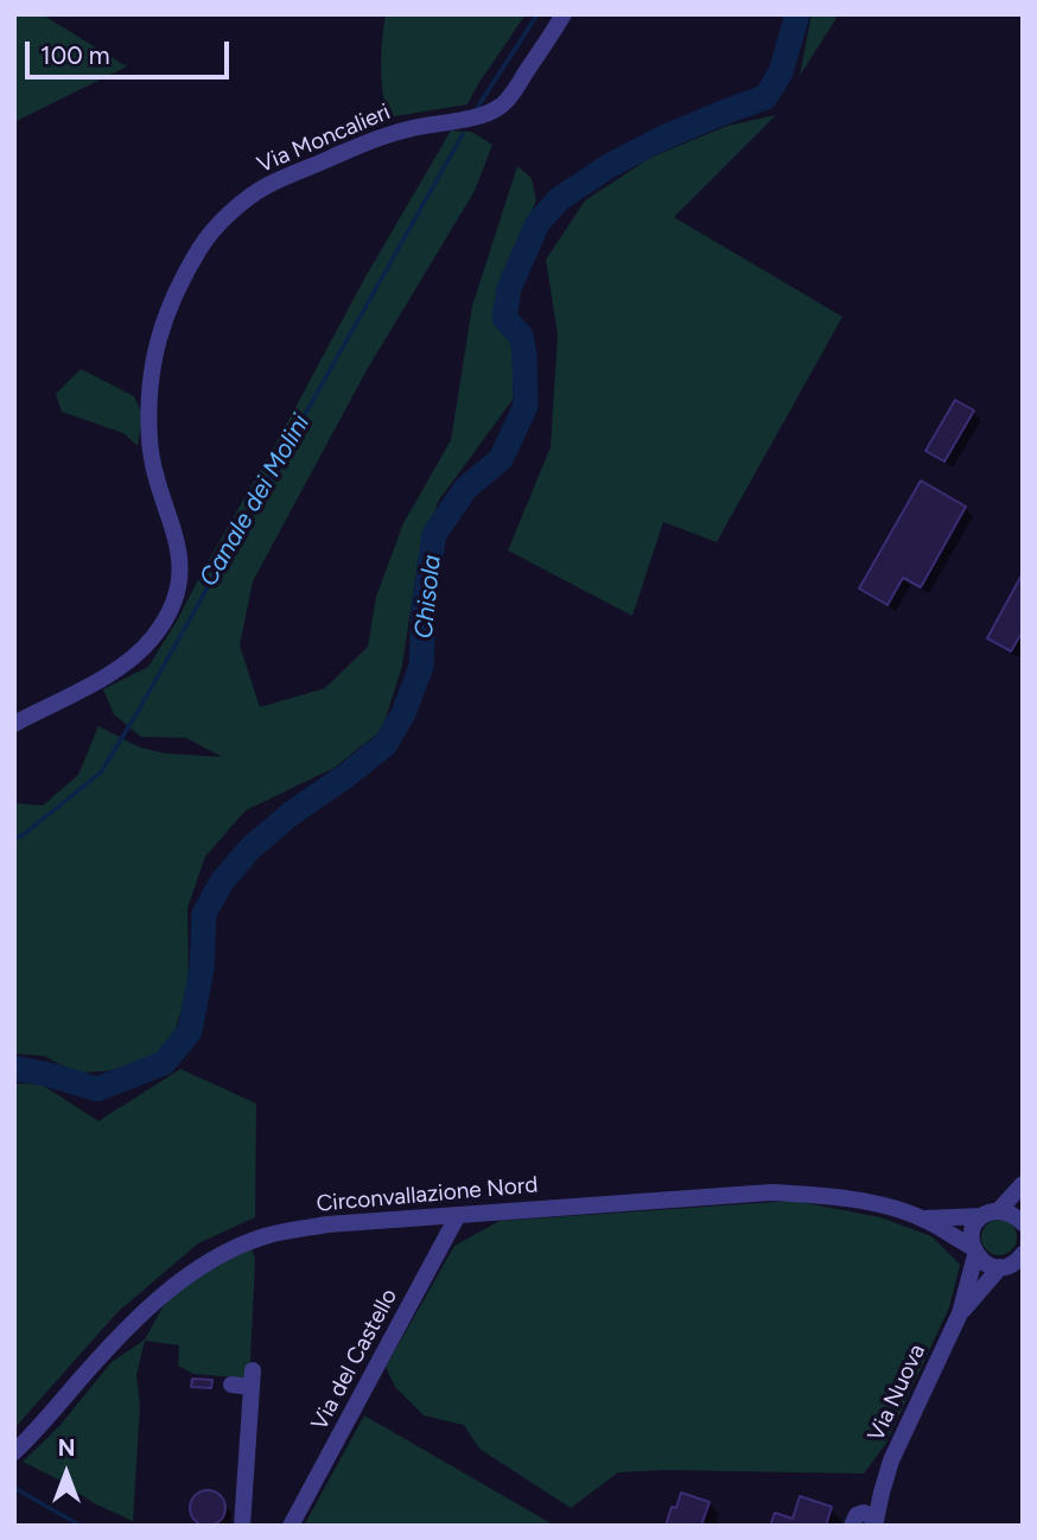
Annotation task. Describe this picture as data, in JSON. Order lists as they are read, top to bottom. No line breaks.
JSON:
{"streets":{"street":["Via Moncalieri","Circonvallazione Nord","Via del Castello","Via Nuova"]},"crossings":[["Circonvallazione Nord","Via del Castello"],["Circonvallazione Nord","Via Nuova"]],"water":["Canale dei Molini","Chisola"],"scale_bar":"100 m","north":"top"}
